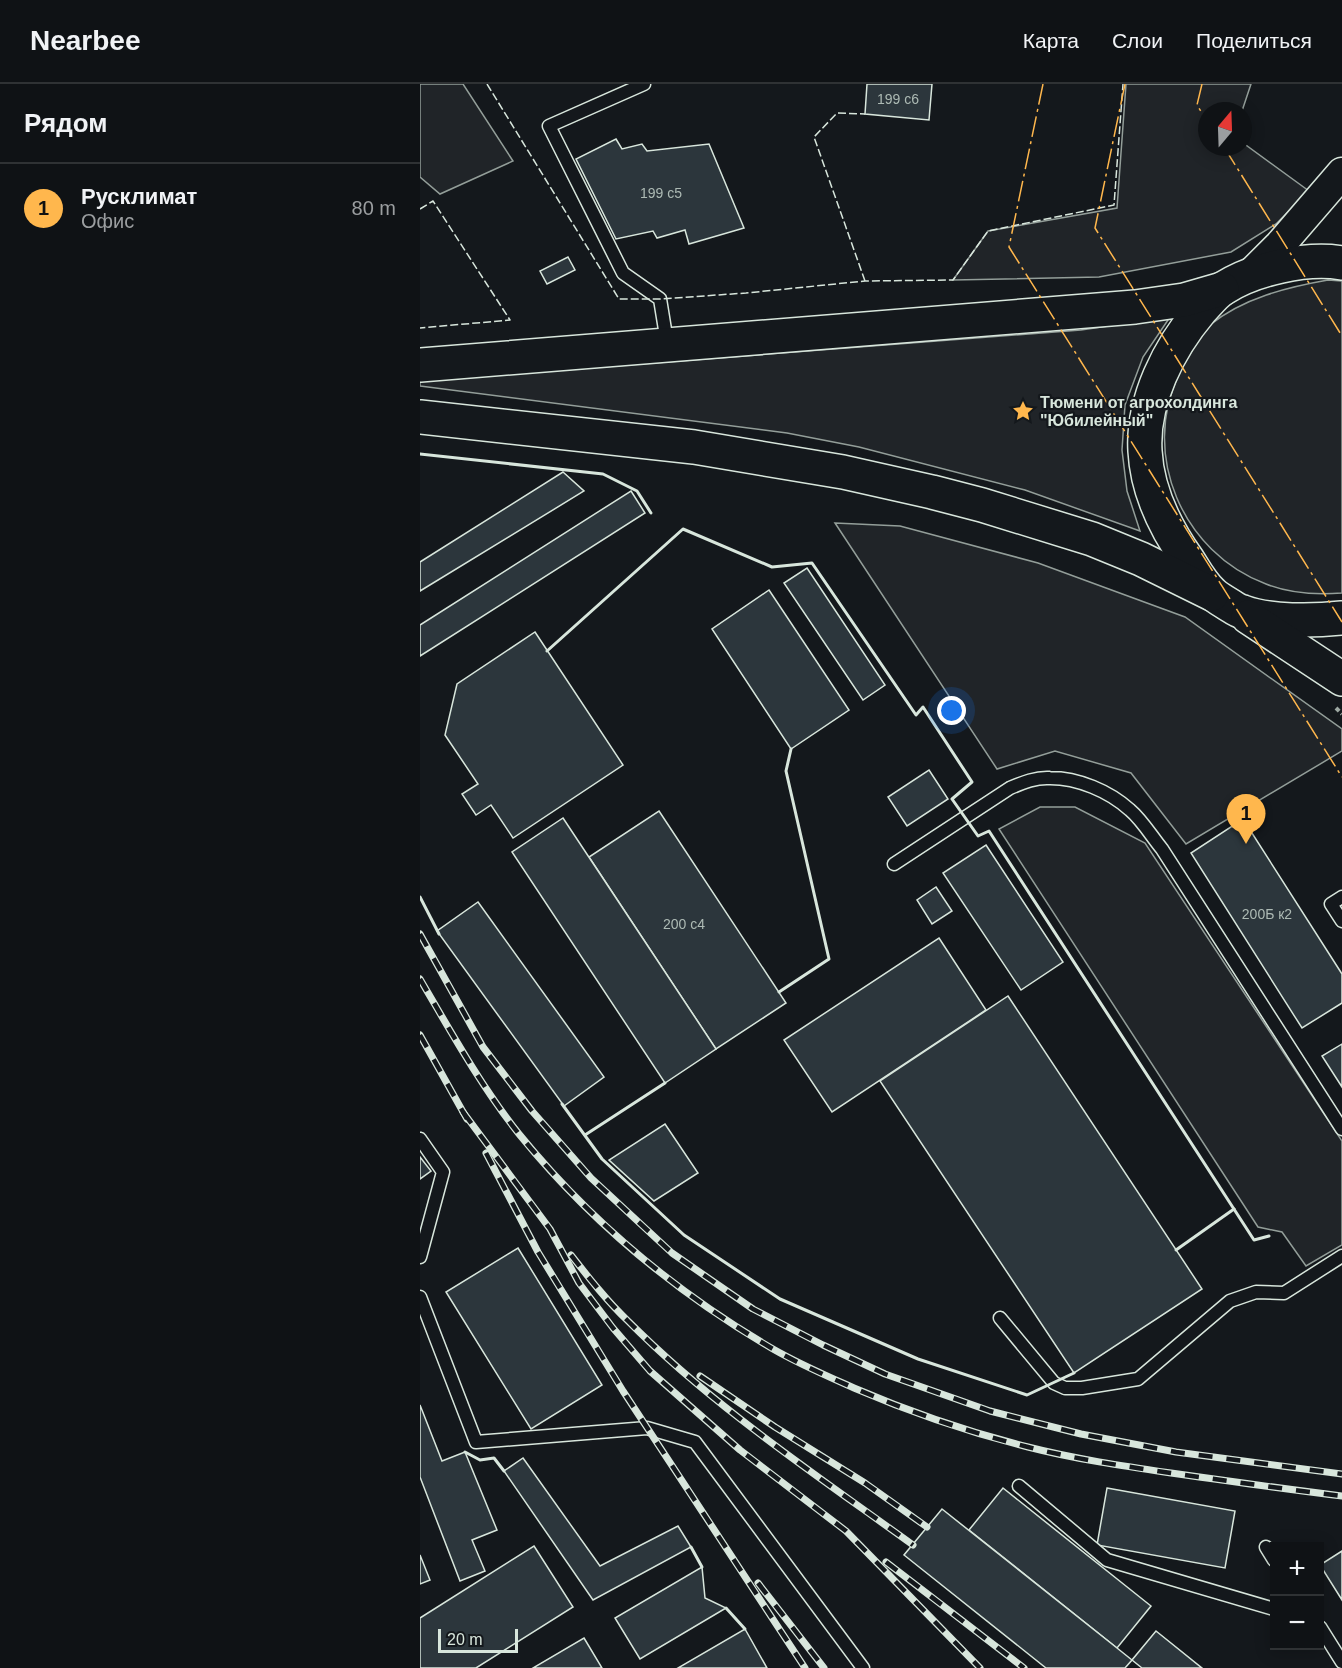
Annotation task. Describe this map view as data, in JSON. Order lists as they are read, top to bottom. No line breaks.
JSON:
{"places":{"place":["Тюмени от агрохолдинга \"Юбилейный\""]},"house_numbers":["199 с6","199 с5","200Б к2","200 с4"],"scale_bar":"20 m","north":"top","page":{"header":"Nearbee","nav":["Карта","Слои","Поделиться"],"heading":"Рядом","list":[{"mark":"1","name":"Русклимат","note":"Офис","value":"80 m"}],"pins":"1","map_buttons":["+","−"],"scale":"20 m"}}
